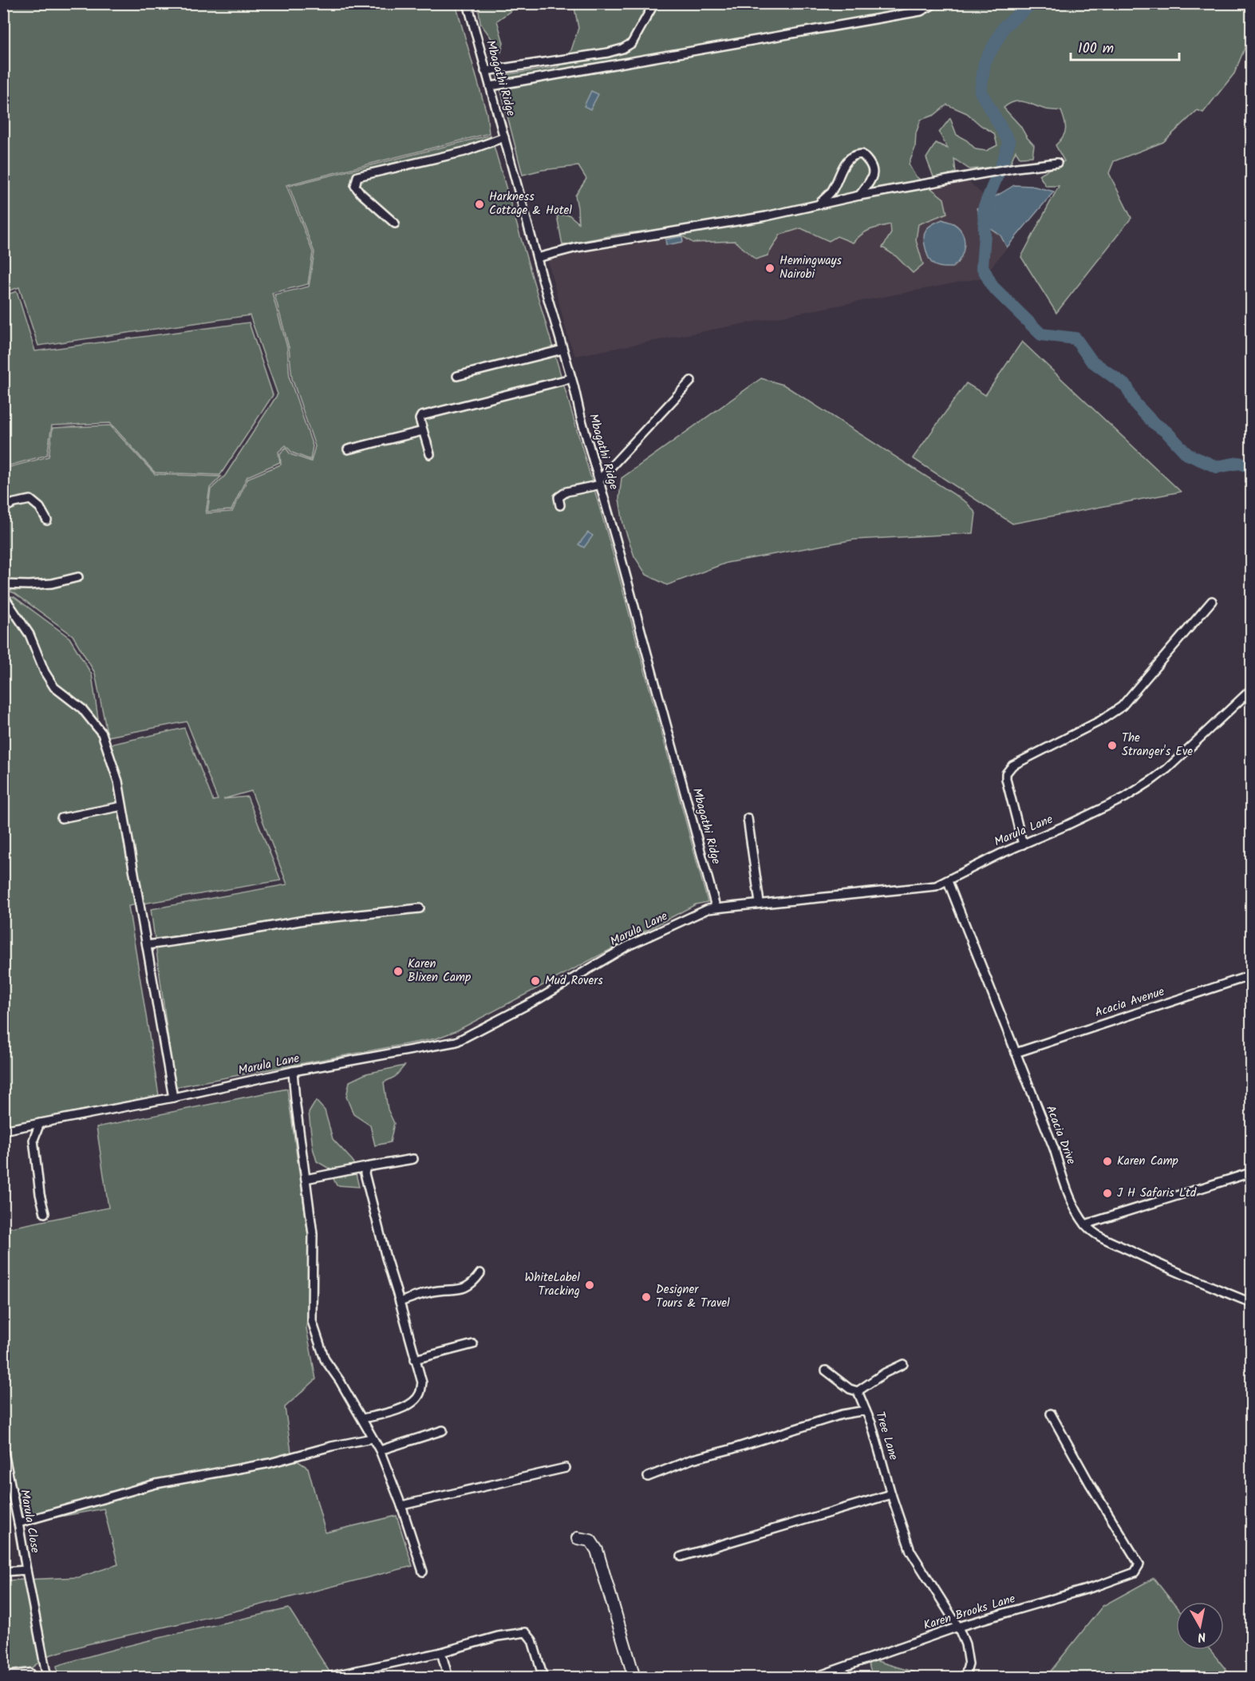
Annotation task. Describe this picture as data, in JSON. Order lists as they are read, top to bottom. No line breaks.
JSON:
{"streets":{"street":["Mbagathi Ridge","Marula Lane","Acacia Avenue","Acacia Drive","Tree Lane","Marula Close","Karen Brooks Lane"]},"crossings":[["Mbagathi Ridge","Marula Lane"],["Marula Lane","Acacia Drive"],["Acacia Avenue","Acacia Drive"],["Tree Lane","Karen Brooks Lane"]],"places":["Harkness Cottage & Hotel","Hemingways Nairobi","The Stranger's Eve","Karen Blixen Camp","Mud Rovers","Karen Camp","J H Safaris Ltd","WhiteLabel Tracking","Designer Tours & Travel"],"scale_bar":"100 m","north":"bottom"}
